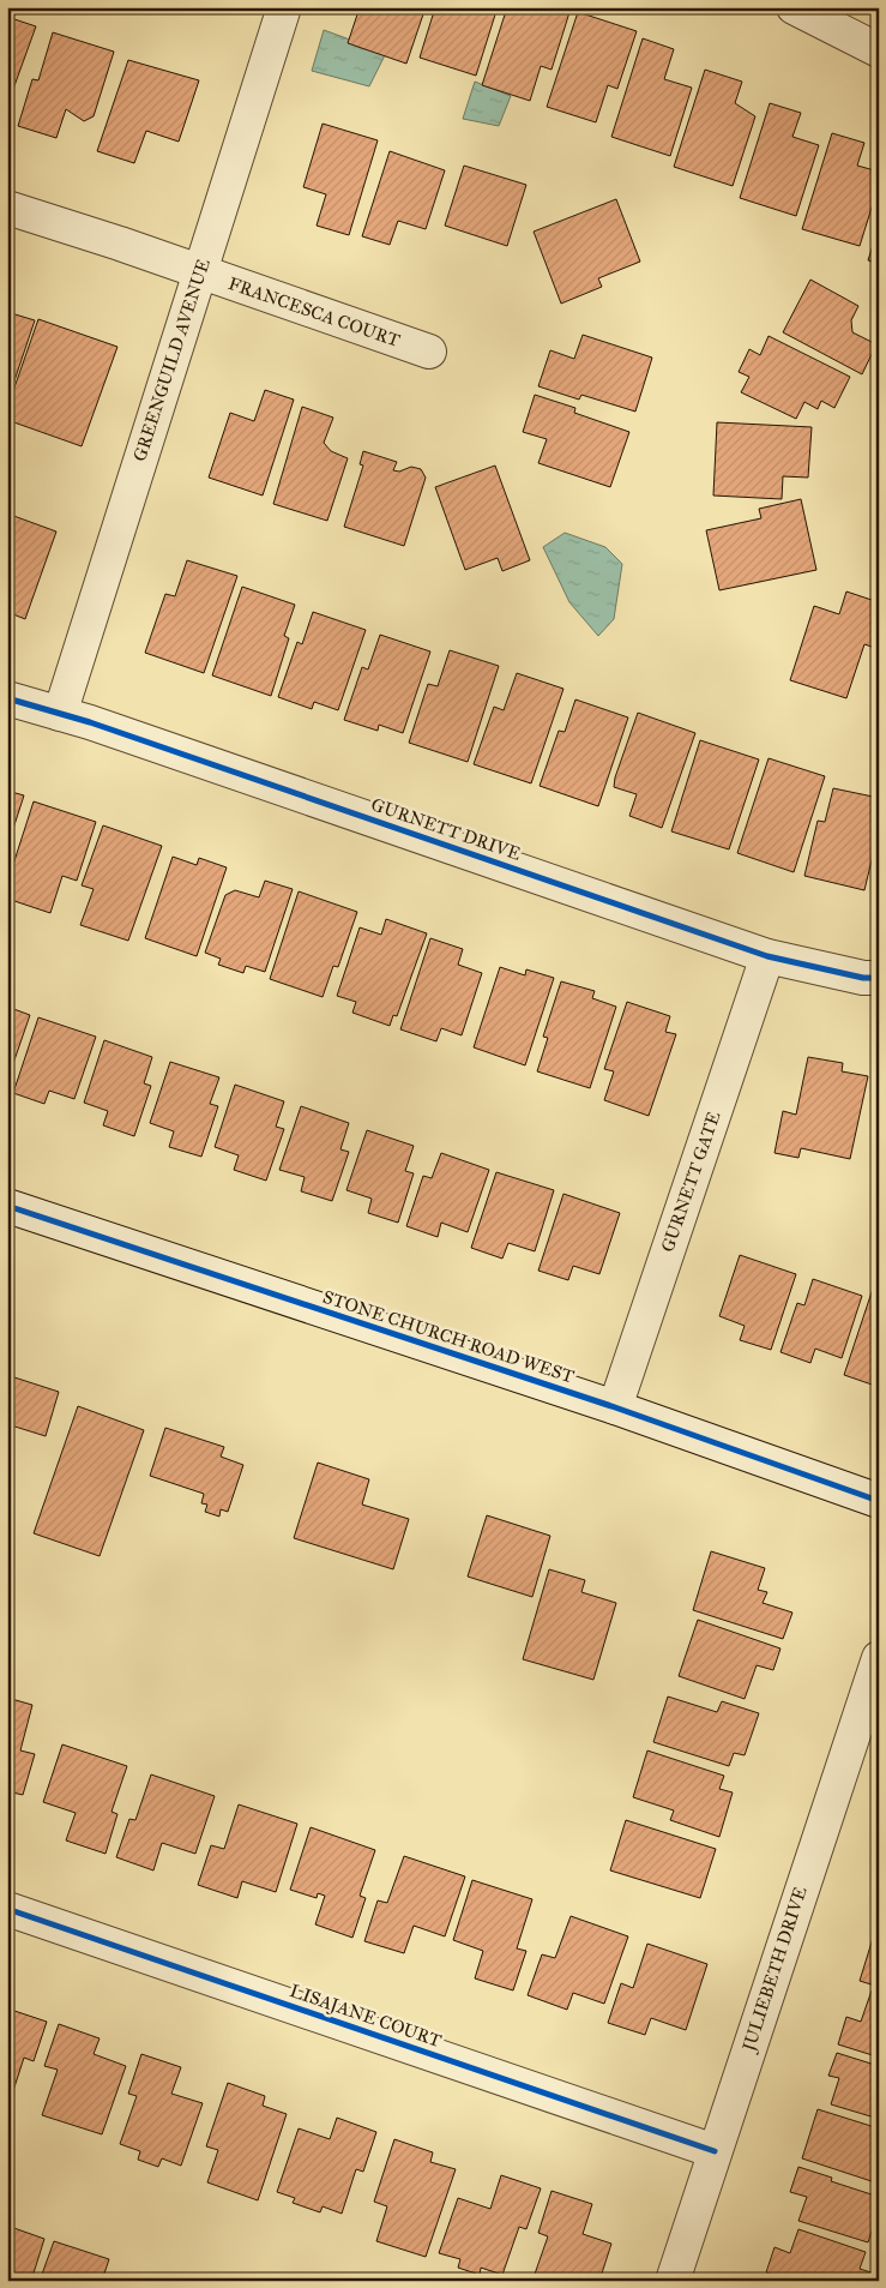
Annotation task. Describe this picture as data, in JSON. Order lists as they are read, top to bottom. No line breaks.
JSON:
{"streets":{"street":["FRANCESCA COURT","GREENGUILD AVENUE","GURNETT DRIVE","GURNETT GATE","STONE CHURCH ROAD WEST","JULIEBETH DRIVE","LISAJANE COURT"]},"crossings":[["FRANCESCA COURT","GREENGUILD AVENUE"],["GREENGUILD AVENUE","GURNETT DRIVE"],["GURNETT DRIVE","GURNETT GATE"],["GURNETT GATE","STONE CHURCH ROAD WEST"],["JULIEBETH DRIVE","LISAJANE COURT"]]}
